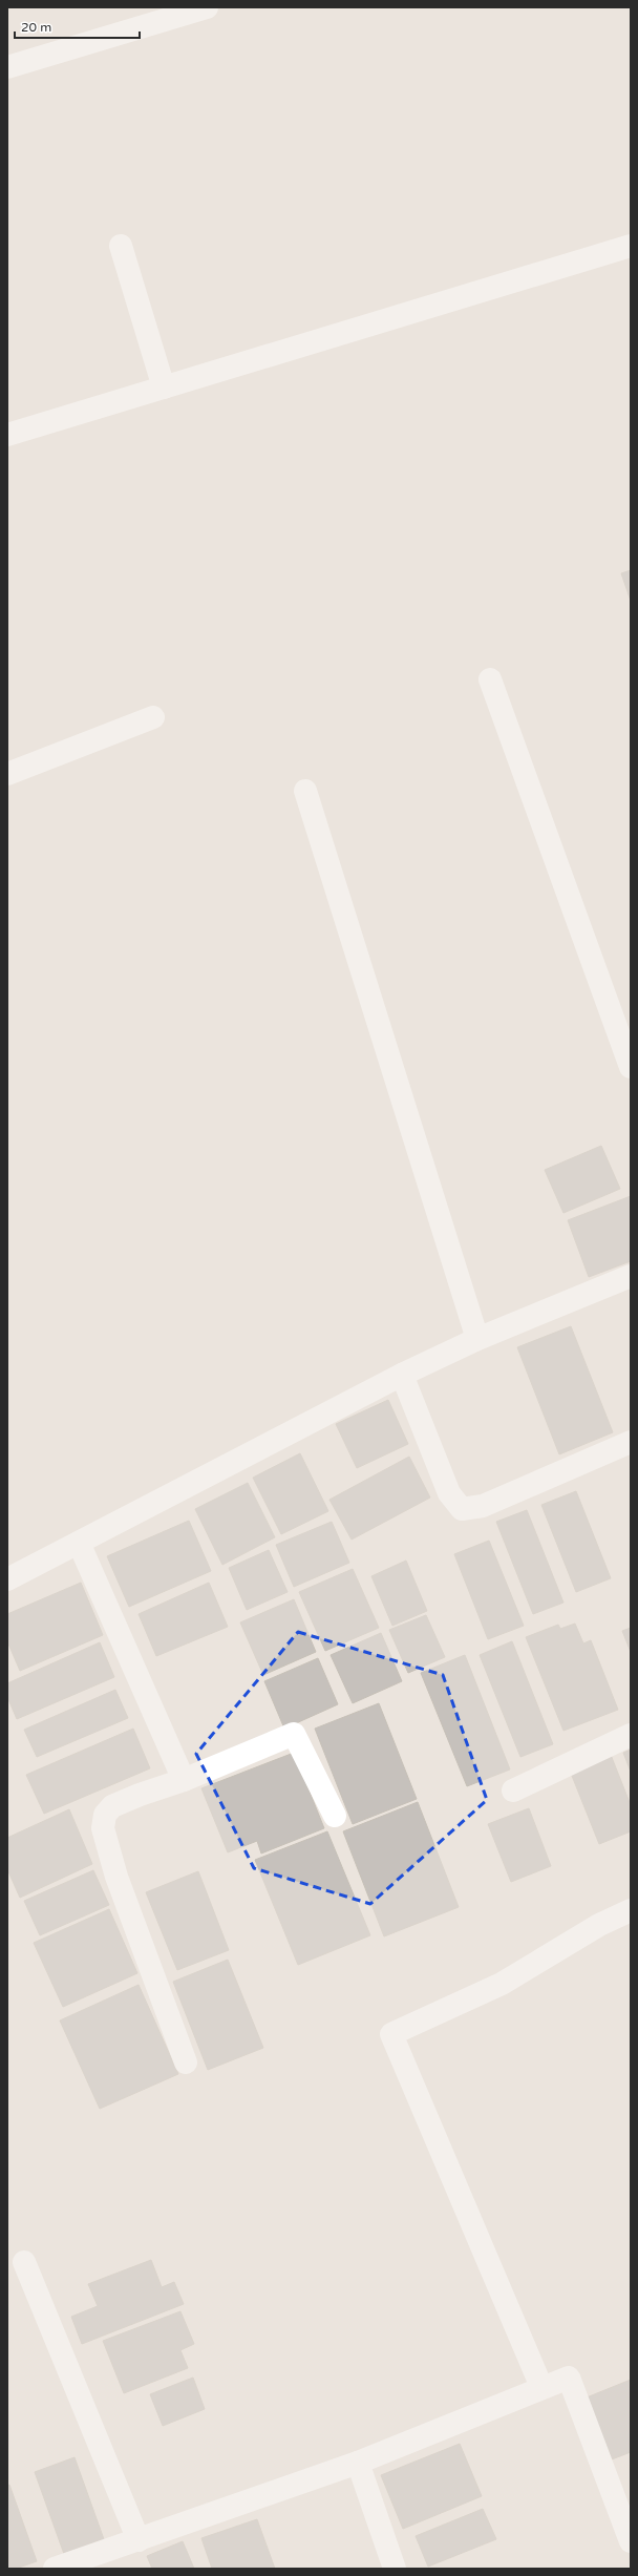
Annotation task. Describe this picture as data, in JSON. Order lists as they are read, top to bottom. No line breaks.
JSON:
{"scale_bar":"20 m"}
